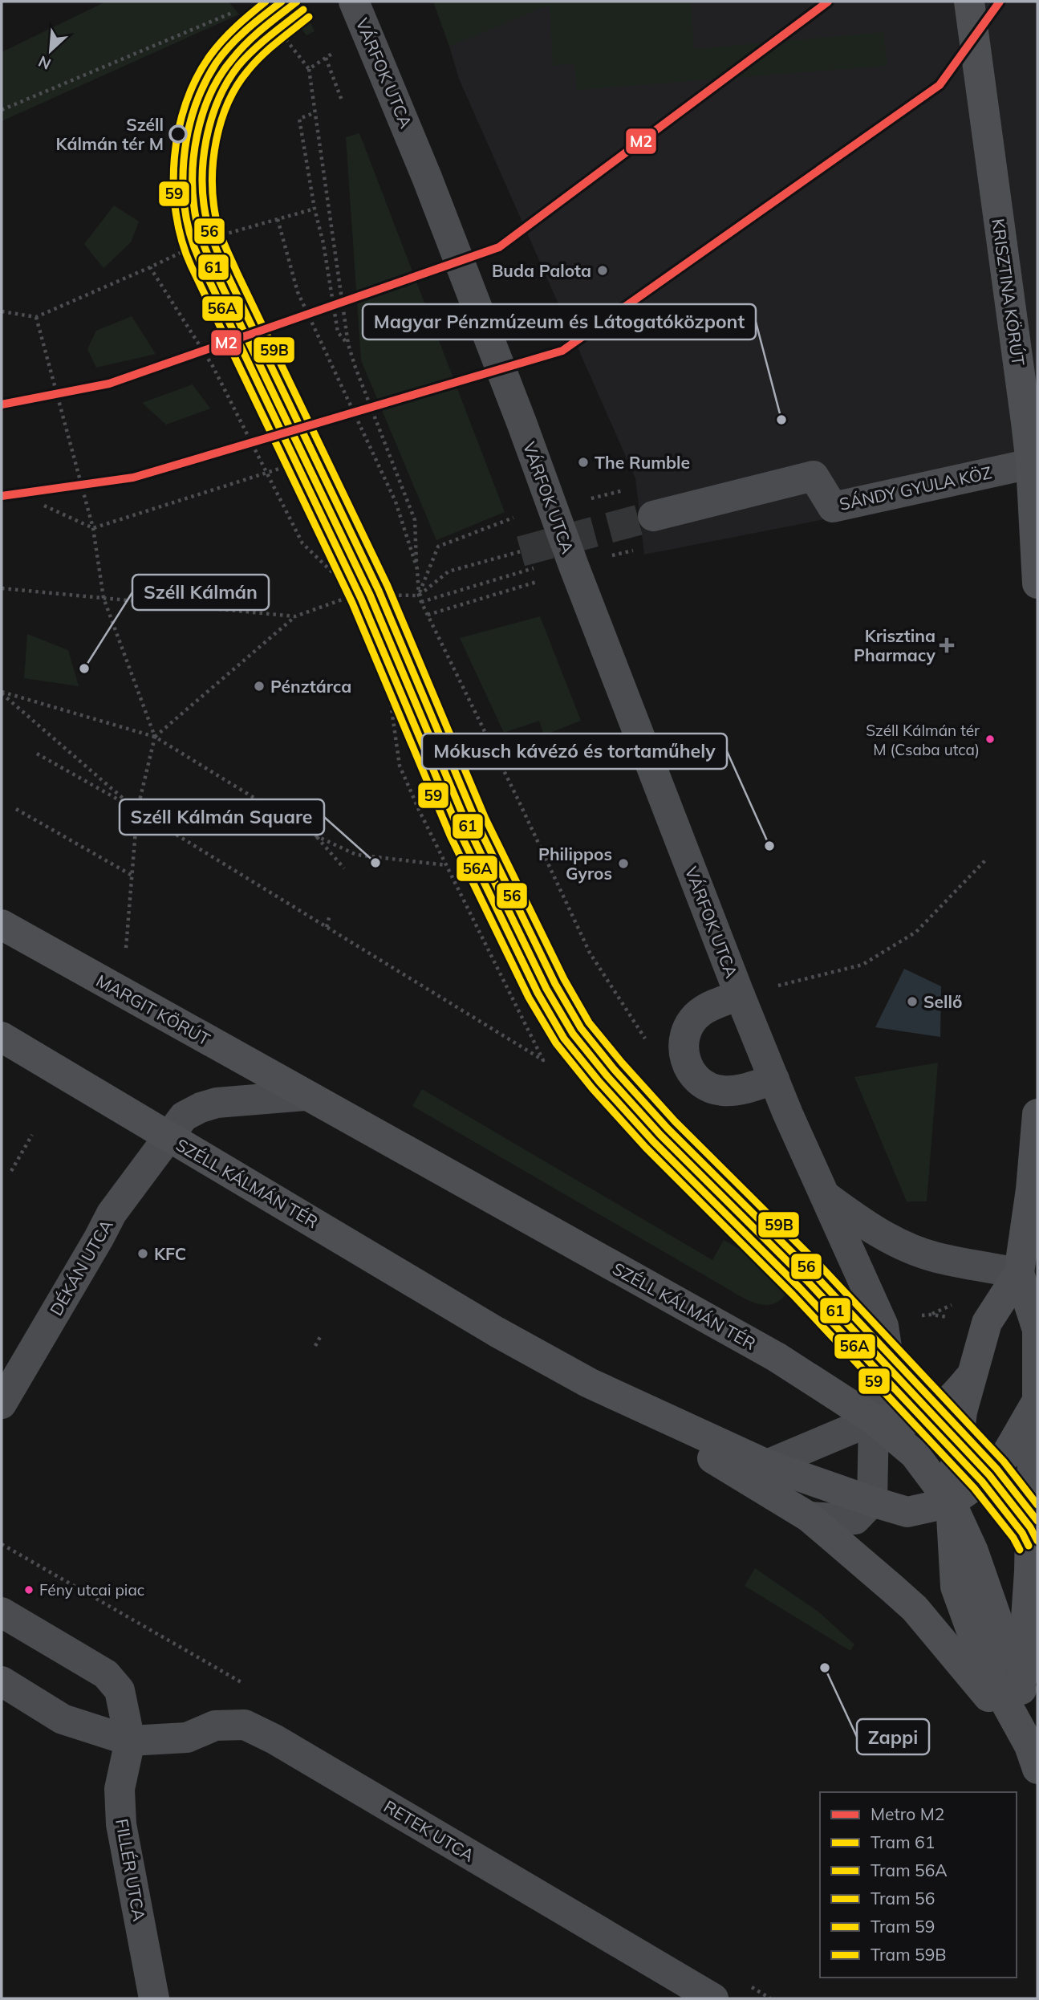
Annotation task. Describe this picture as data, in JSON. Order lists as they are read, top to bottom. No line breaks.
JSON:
{"streets":{"main road":["KRISZTINA KÖRÚT","MARGIT KÖRÚT","SZÉLL KÁLMÁN TÉR"],"street":["VÁRFOK UTCA","SÁNDY GYULA KÖZ","DÉKÁN UTCA","RETEK UTCA","FILLÉR UTCA"]},"crossings":[["VÁRFOK UTCA","SZÉLL KÁLMÁN TÉR"],["KRISZTINA KÖRÚT","SÁNDY GYULA KÖZ"],["MARGIT KÖRÚT","SZÉLL KÁLMÁN TÉR"],["SZÉLL KÁLMÁN TÉR","DÉKÁN UTCA"],["RETEK UTCA","FILLÉR UTCA"]],"places":{"other":["Széll Kálmán tér M","Buda Palota","Magyar Pénzmúzeum és Látogatóközpont","The Rumble","Széll Kálmán","Pénztárca","Széll Kálmán tér M (Csaba utca)","Mókusch kávézó és tortaműhely","Széll Kálmán Square","Philippos Gyros","Sellő","KFC","Fény utcai piac","Zappi"],"health":["Krisztina Pharmacy"]},"lines":["metro line M2","tram line 61","tram line 56A","tram line 59","tram line 56","tram line 59B"],"legend":["Metro M2","Tram 61","Tram 56A","Tram 56","Tram 59","Tram 59B"],"north":"bottom left"}
